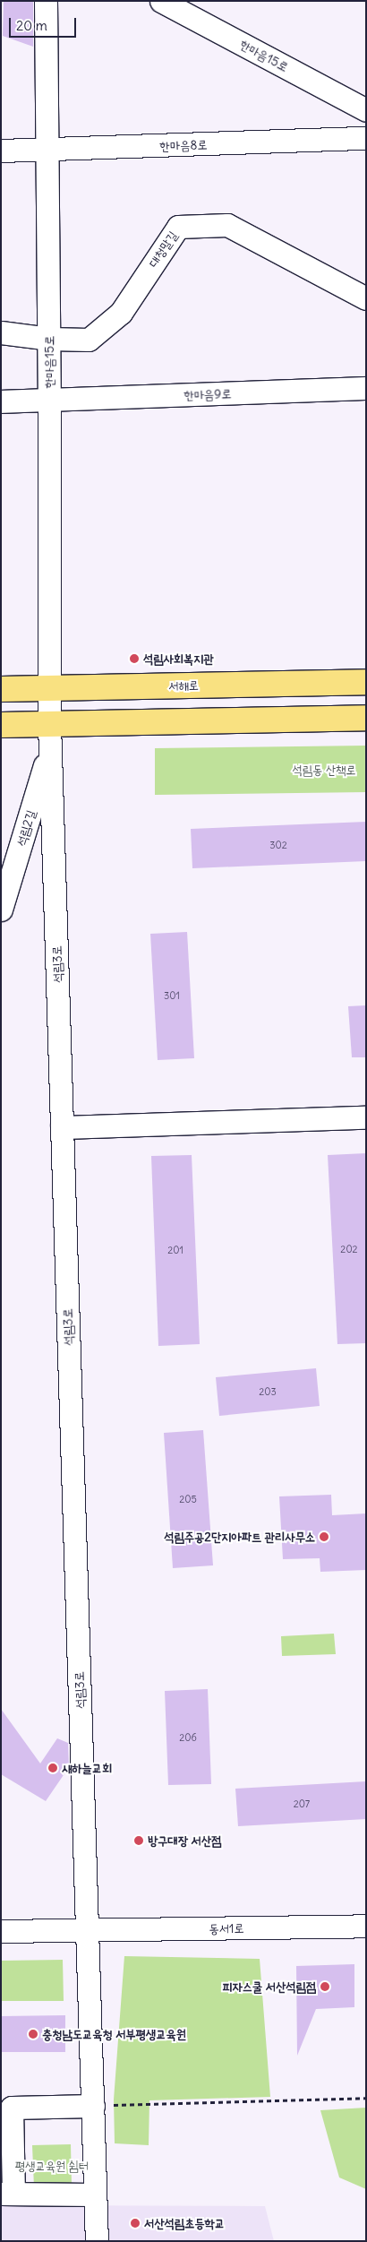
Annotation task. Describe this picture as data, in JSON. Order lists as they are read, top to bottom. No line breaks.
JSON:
{"streets":{"main road":["서해로"],"street":["한마음15로","한마음8로","대청말길","한마음9로","석림2길","석림3로","동서1로"]},"crossings":[["한마음15로","한마음8로"],["한마음15로","대청말길"],["한마음15로","한마음9로"],["한마음15로","서해로"],["한마음15로","석림2길"],["한마음15로","석림3로"],["석림2길","석림3로"],["석림3로","동서1로"]],"parks":["석림동 산책로","평생교육원 쉼터"],"places":["석림사회복지관","석림주공2단지아파트 관리사무소","새하늘교회","방구대장 서산점","피자스쿨 서산석림점","충청남도교육청 서부평생교육원","서산석림초등학교"],"house_numbers":["302","301","202","201","203","205","206","207"],"scale_bar":"20 m"}
